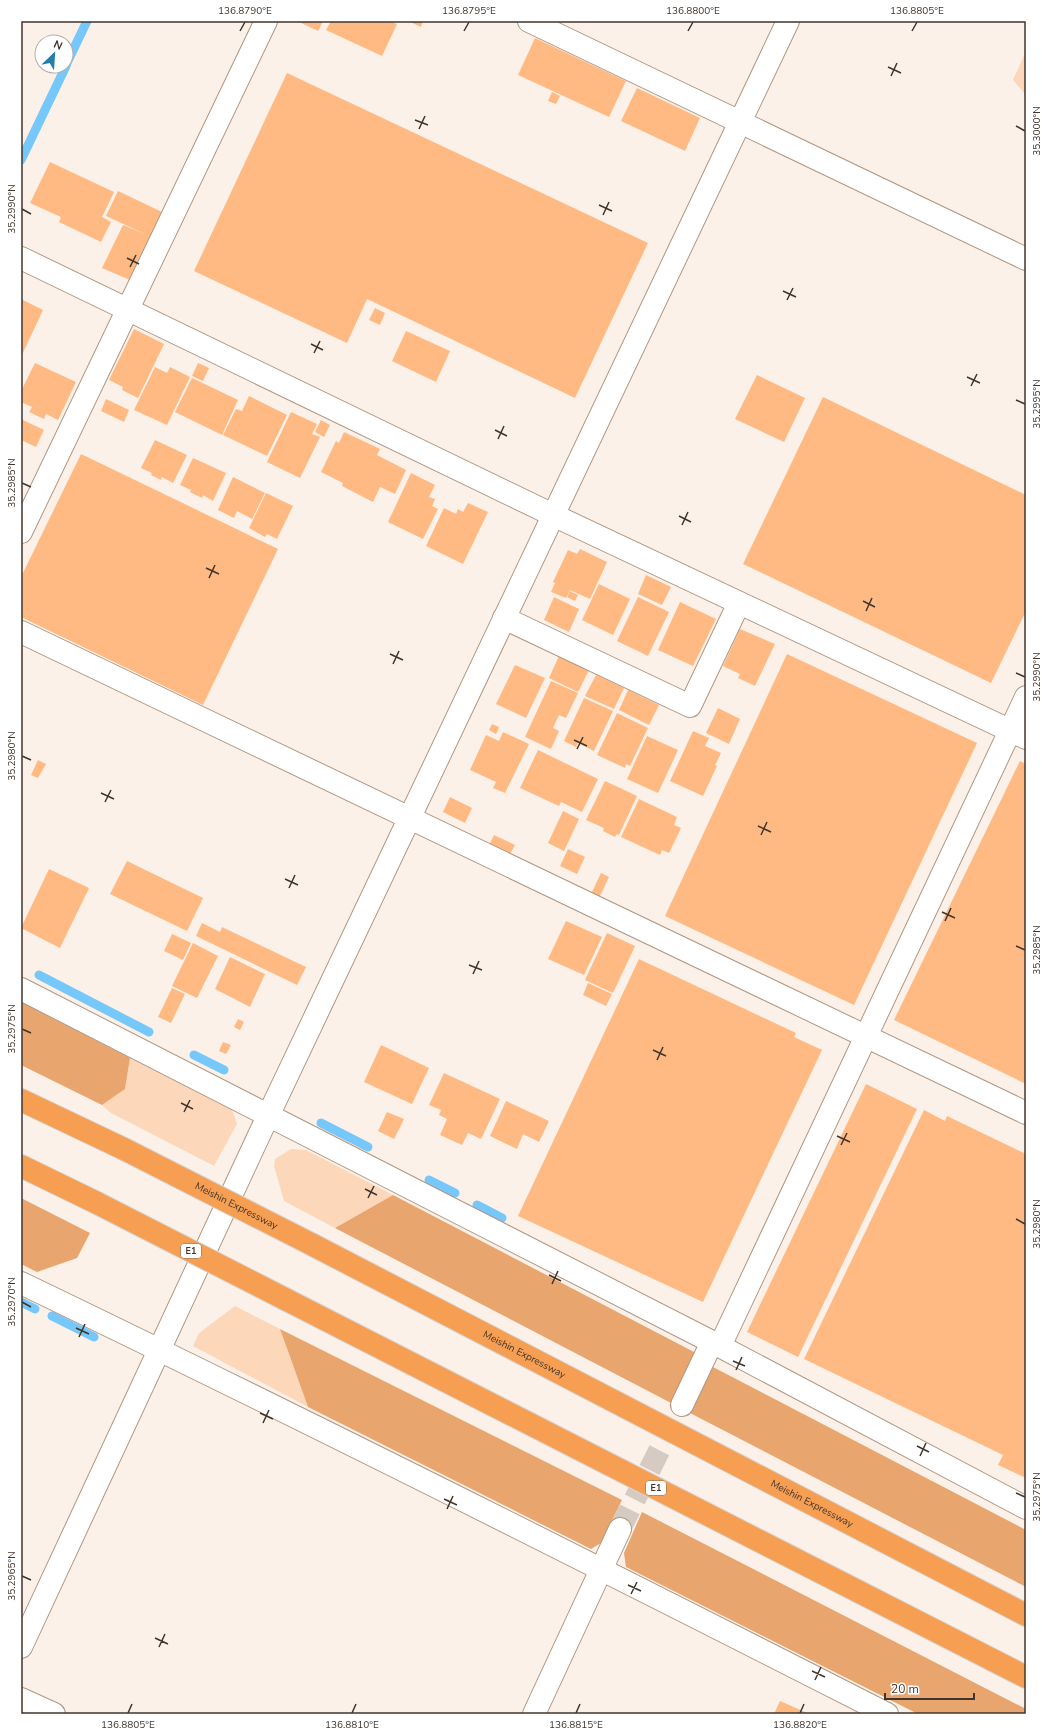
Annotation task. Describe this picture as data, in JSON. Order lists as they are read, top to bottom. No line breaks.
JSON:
{"streets":{"highway":["Meishin Expressway","E1"]},"scale_bar":"20 m","north":"top right","coordinates":["136.8790°E","136.8795°E","136.8800°E","136.8805°E","35.3000°N","35.2990°N","35.2995°N","35.2985°N","35.2980°N","35.2975°N","35.2970°N","35.2965°N","136.8810°E","136.8815°E","136.8820°E"]}
